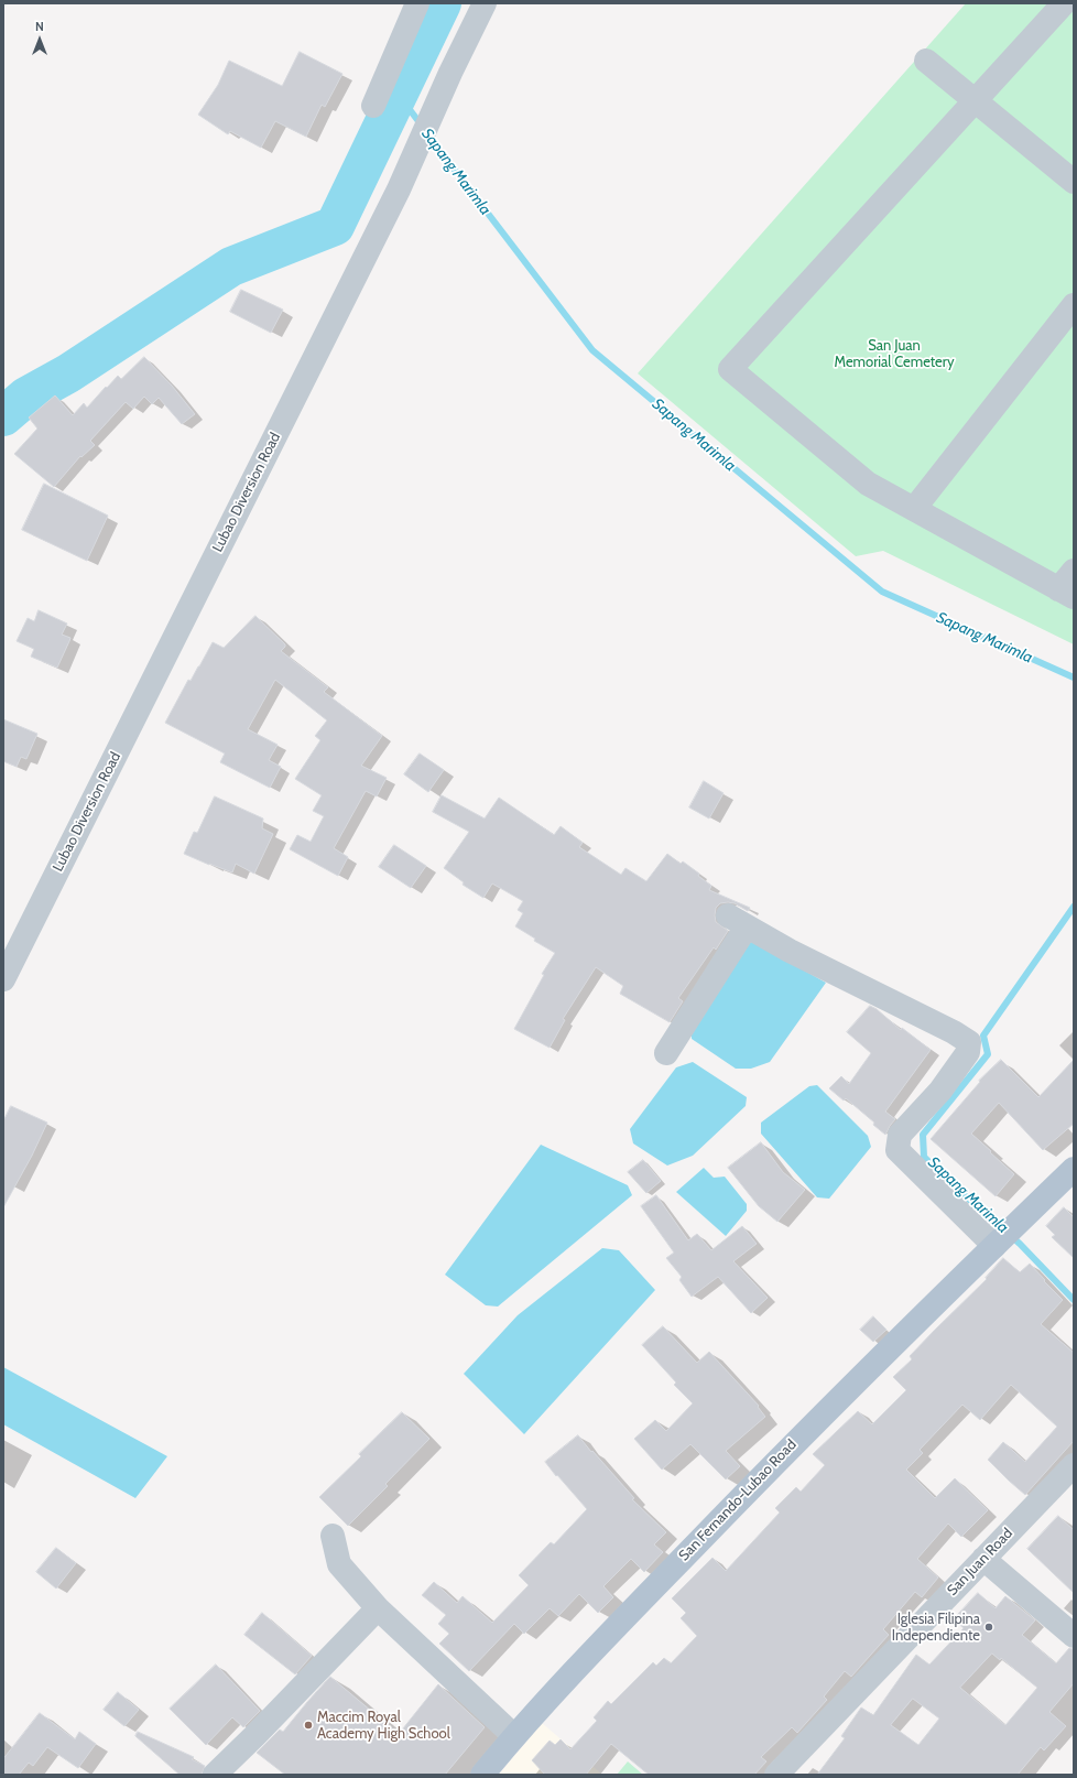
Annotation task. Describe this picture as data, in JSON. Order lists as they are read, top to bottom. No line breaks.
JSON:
{"streets":{"main road":["San Fernando-Lubao Road"],"street":["Lubao Diversion Road","San Juan Road"]},"water":["Sapang Marimla"],"parks":["San Juan Memorial Cemetery"],"places":["Iglesia Filipina Independiente","Maccim Royal Academy High School"],"north":"top"}
